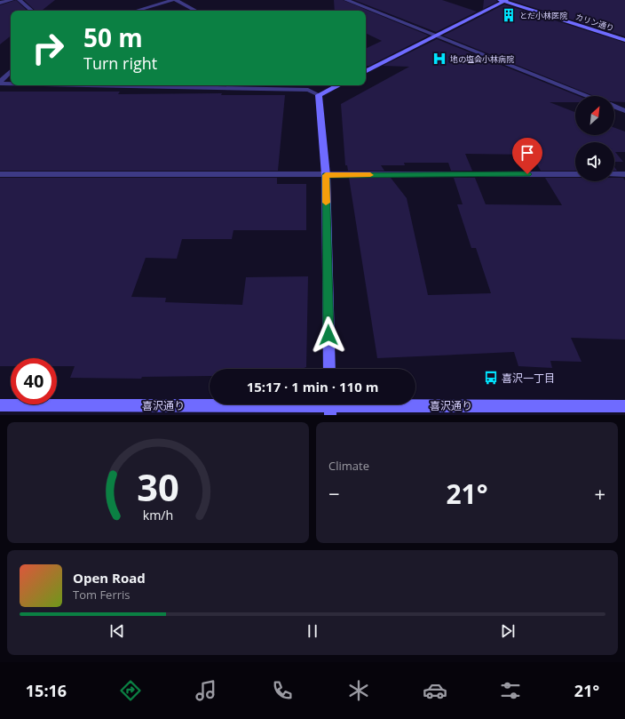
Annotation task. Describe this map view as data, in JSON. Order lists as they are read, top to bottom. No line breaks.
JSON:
{"streets":{"street":["カリン通り","喜沢通り"]},"places":{"building":["とだ小林医院"],"hospital":["地の塩会小林病院"],"bus stop":["喜沢一丁目"]},"north":"top right","page":{"turn":["50 m","Turn right"],"limit":"40","trip":"15:17 · 1 min · 110 m","tile":"Climate","heat":["−","21°","+"],"song":["Open Road","Tom Ferris"],"tabs":["15:16","21°"],"gauge":["30","km/h"]}}
